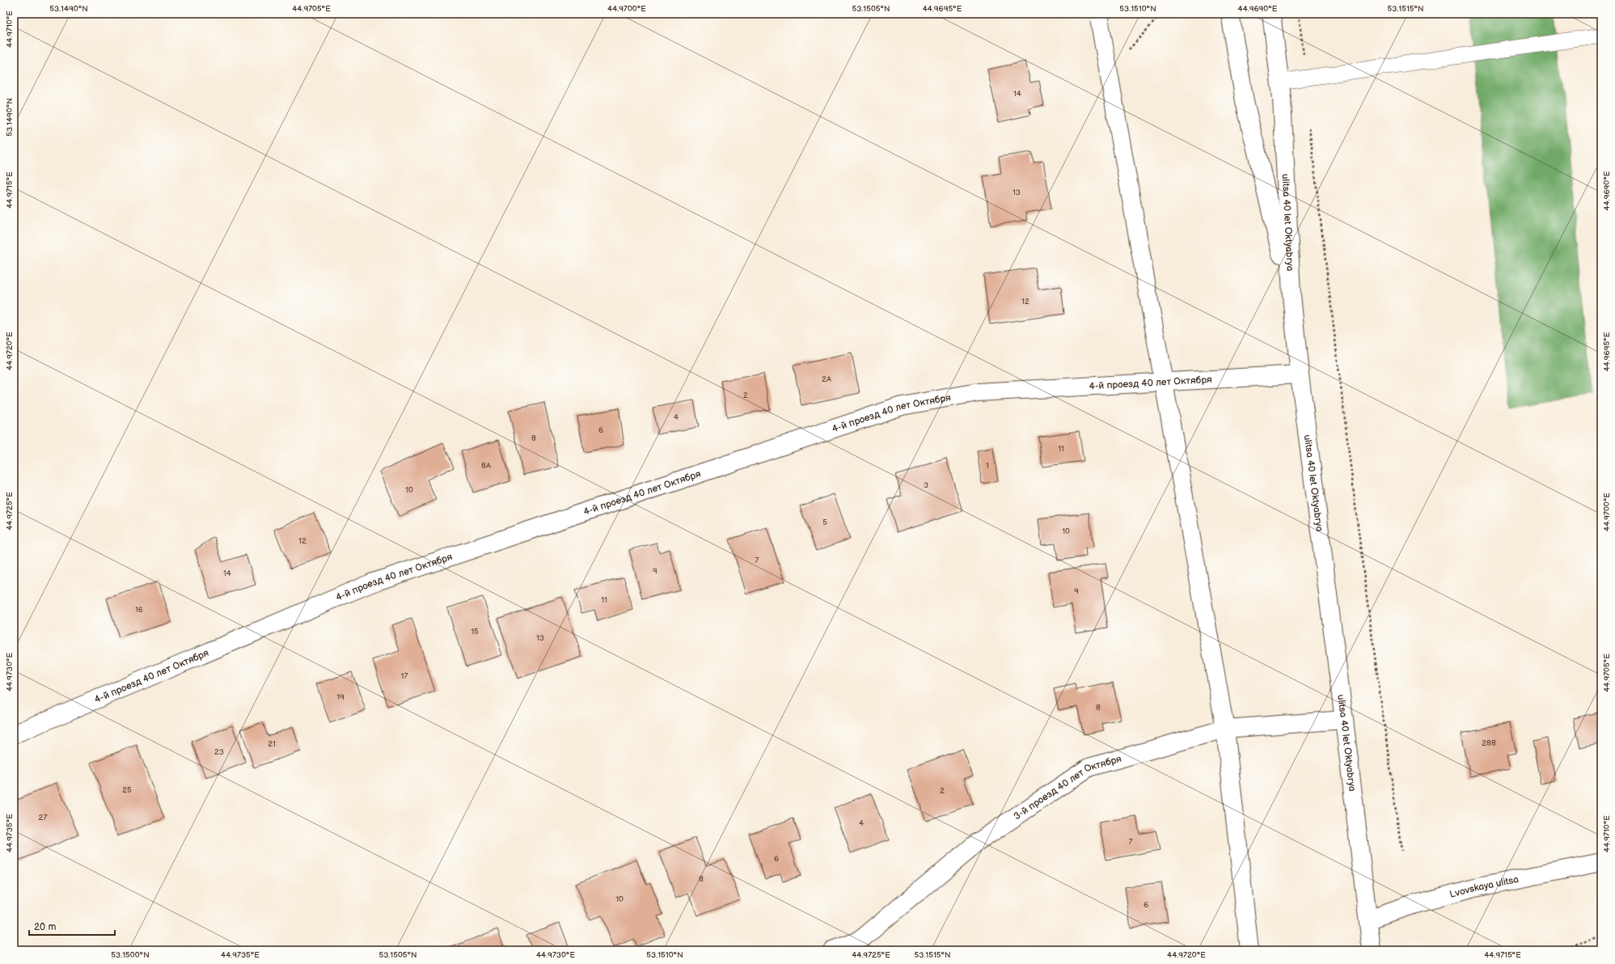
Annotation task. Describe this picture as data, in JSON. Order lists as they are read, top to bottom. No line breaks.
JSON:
{"streets":{"street":["ulitsa 40 let Oktyabrya","4-й проезд 40 лет Октября","3-й проезд 40 лет Октября","Lvovskaya ulitsa"]},"crossings":[["ulitsa 40 let Oktyabrya","4-й проезд 40 лет Октября"],["ulitsa 40 let Oktyabrya","3-й проезд 40 лет Октября"],["ulitsa 40 let Oktyabrya","Lvovskaya ulitsa"]],"house_numbers":["14","13","12","2А","2","4","6","8","11","8А","1","3","10","5","10","12","7","9","14","9","11","16","15","13","17","19","8","288","21","23","25","2","27","4","7","6","8","10","6"],"scale_bar":"20 m","coordinates":["53.1490°N","44.9705°E","44.9700°E","53.1505°N","44.9695°E","53.1510°N","44.9690°E","53.1515°N","44.9710°E","44.9715°E","44.9720°E","44.9725°E","44.9730°E","44.9735°E","53.1500°N"]}
